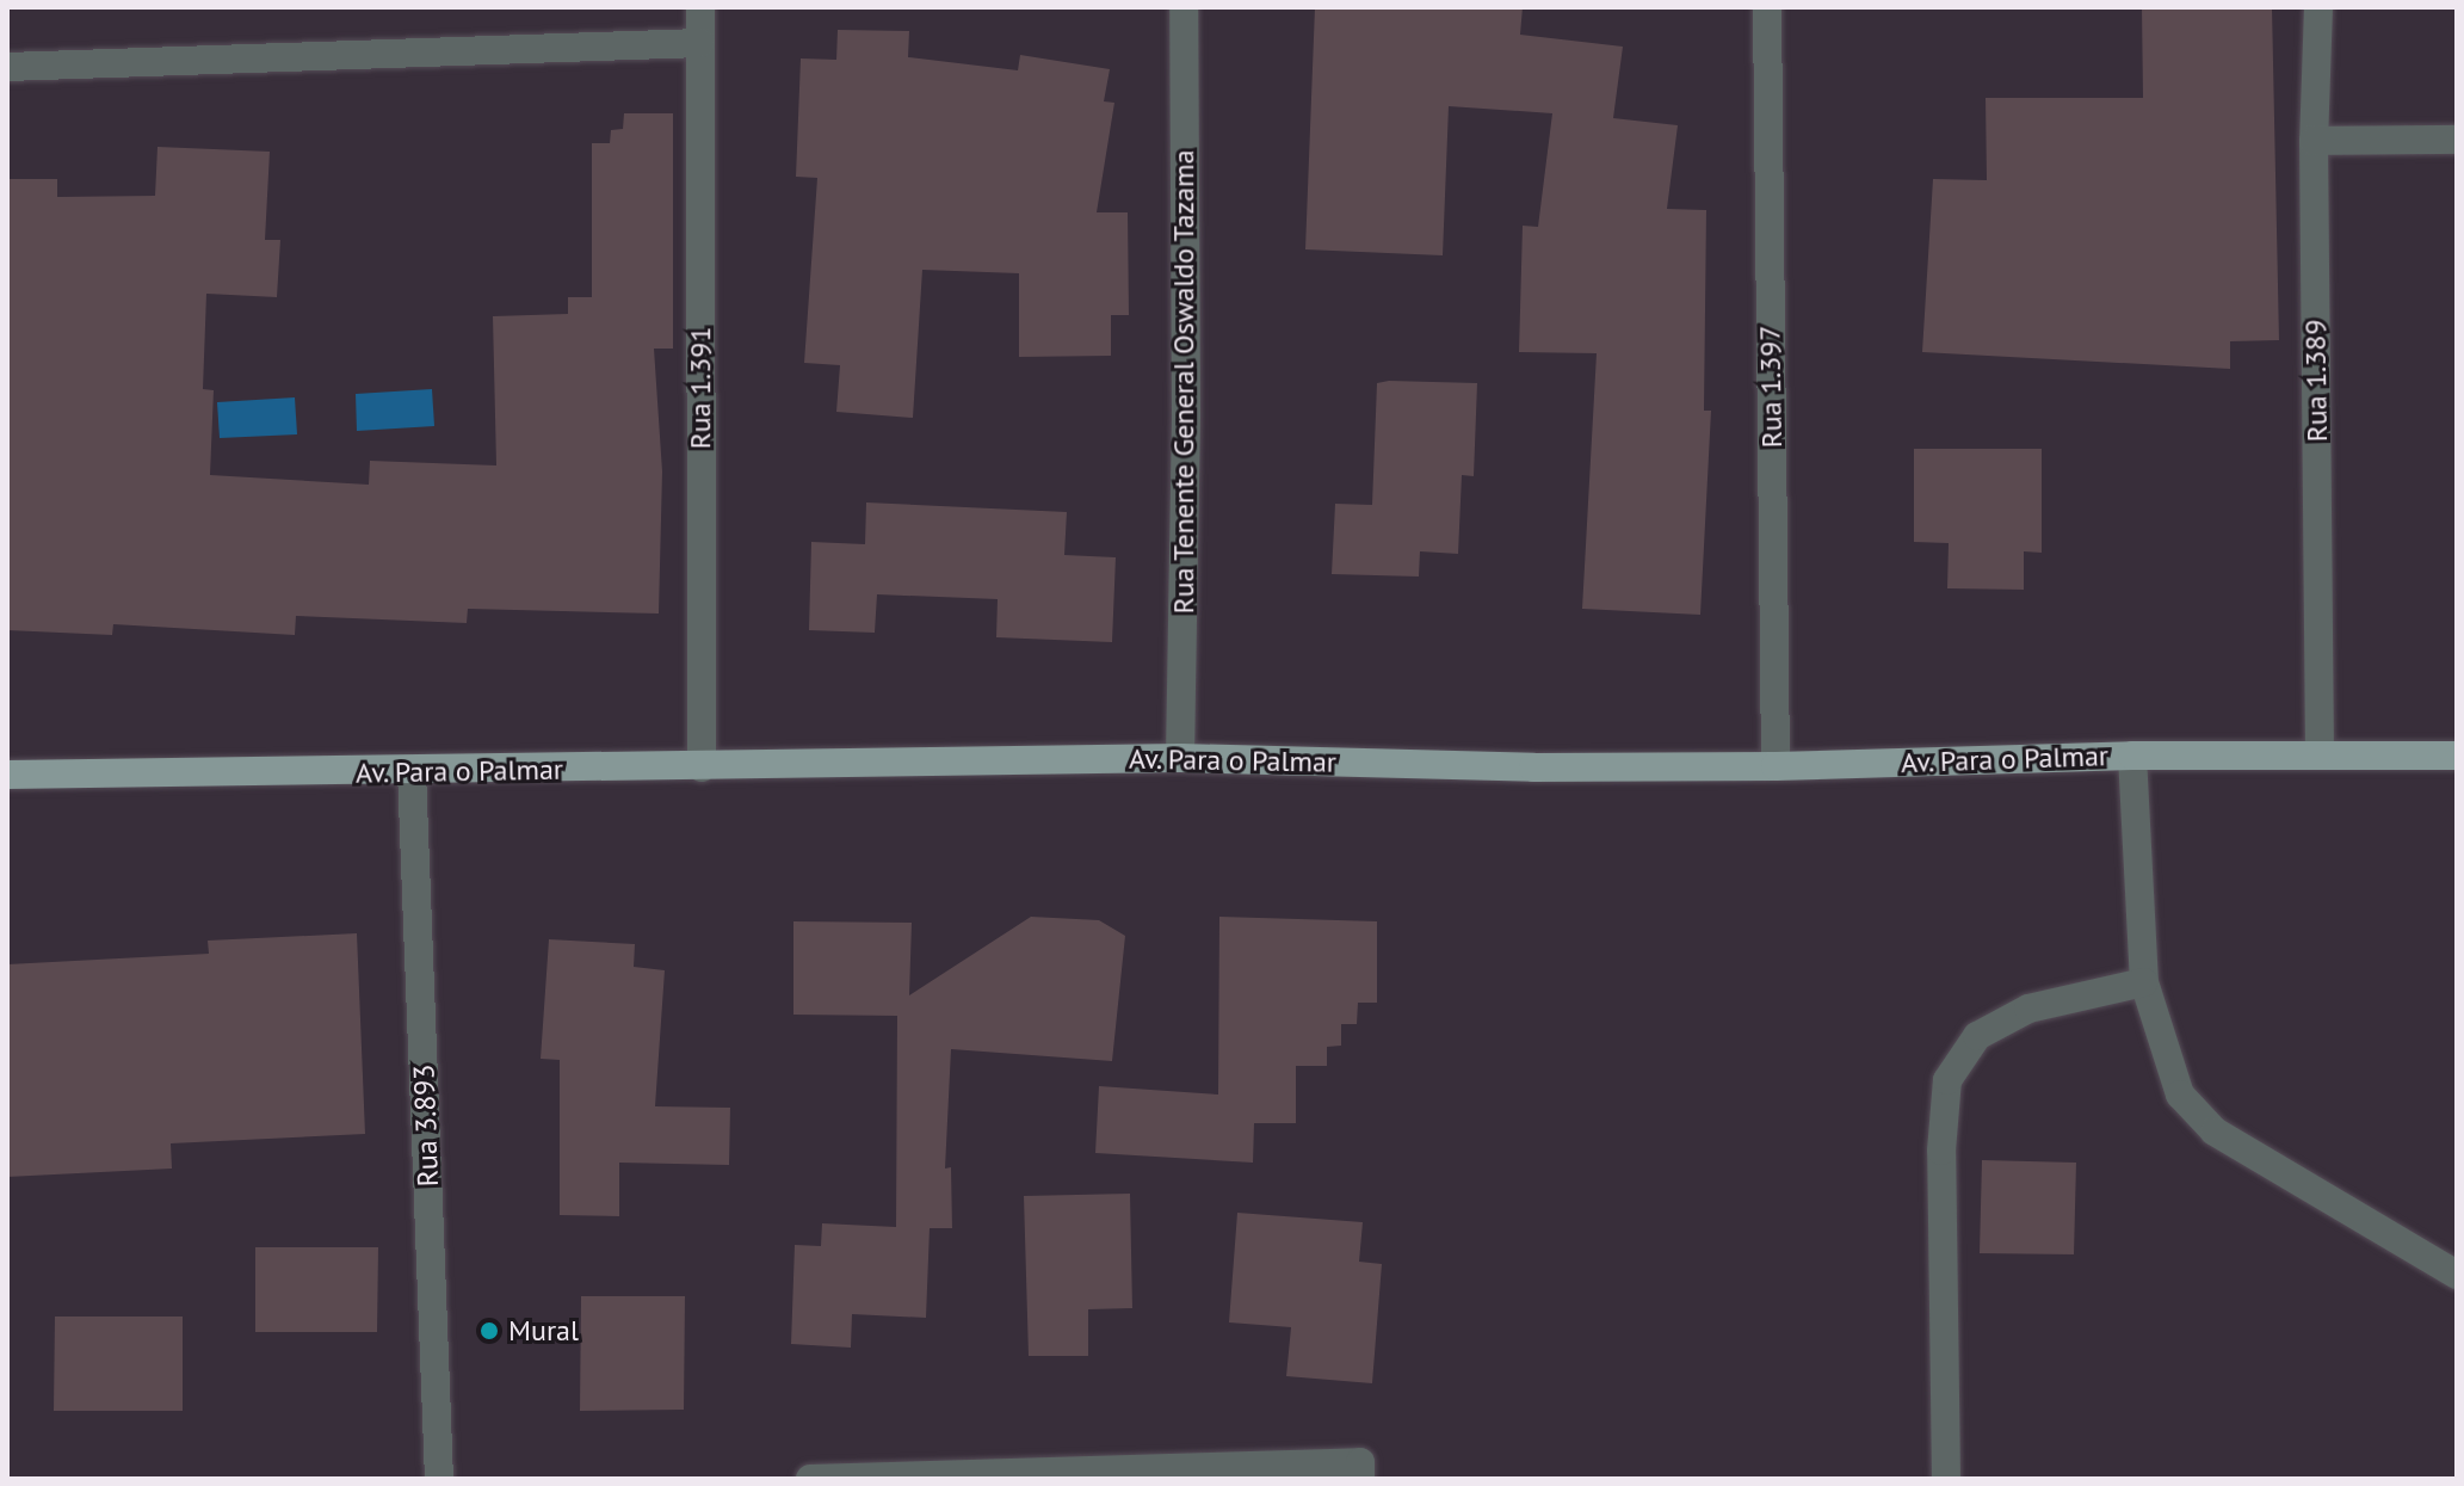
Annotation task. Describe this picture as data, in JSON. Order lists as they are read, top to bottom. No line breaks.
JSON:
{"streets":{"main road":["Av. Para o Palmar"],"street":["Rua 1.389","Rua Tenente General Oswaldo Tazama","Rua 1.397","Rua 1.391","Rua 3.893"]},"crossings":[["Rua 1.389","Av. Para o Palmar"],["Rua Tenente General Oswaldo Tazama","Av. Para o Palmar"],["Rua 1.397","Av. Para o Palmar"],["Rua 1.391","Av. Para o Palmar"],["Av. Para o Palmar","Rua 3.893"]],"places":["Mural"]}
